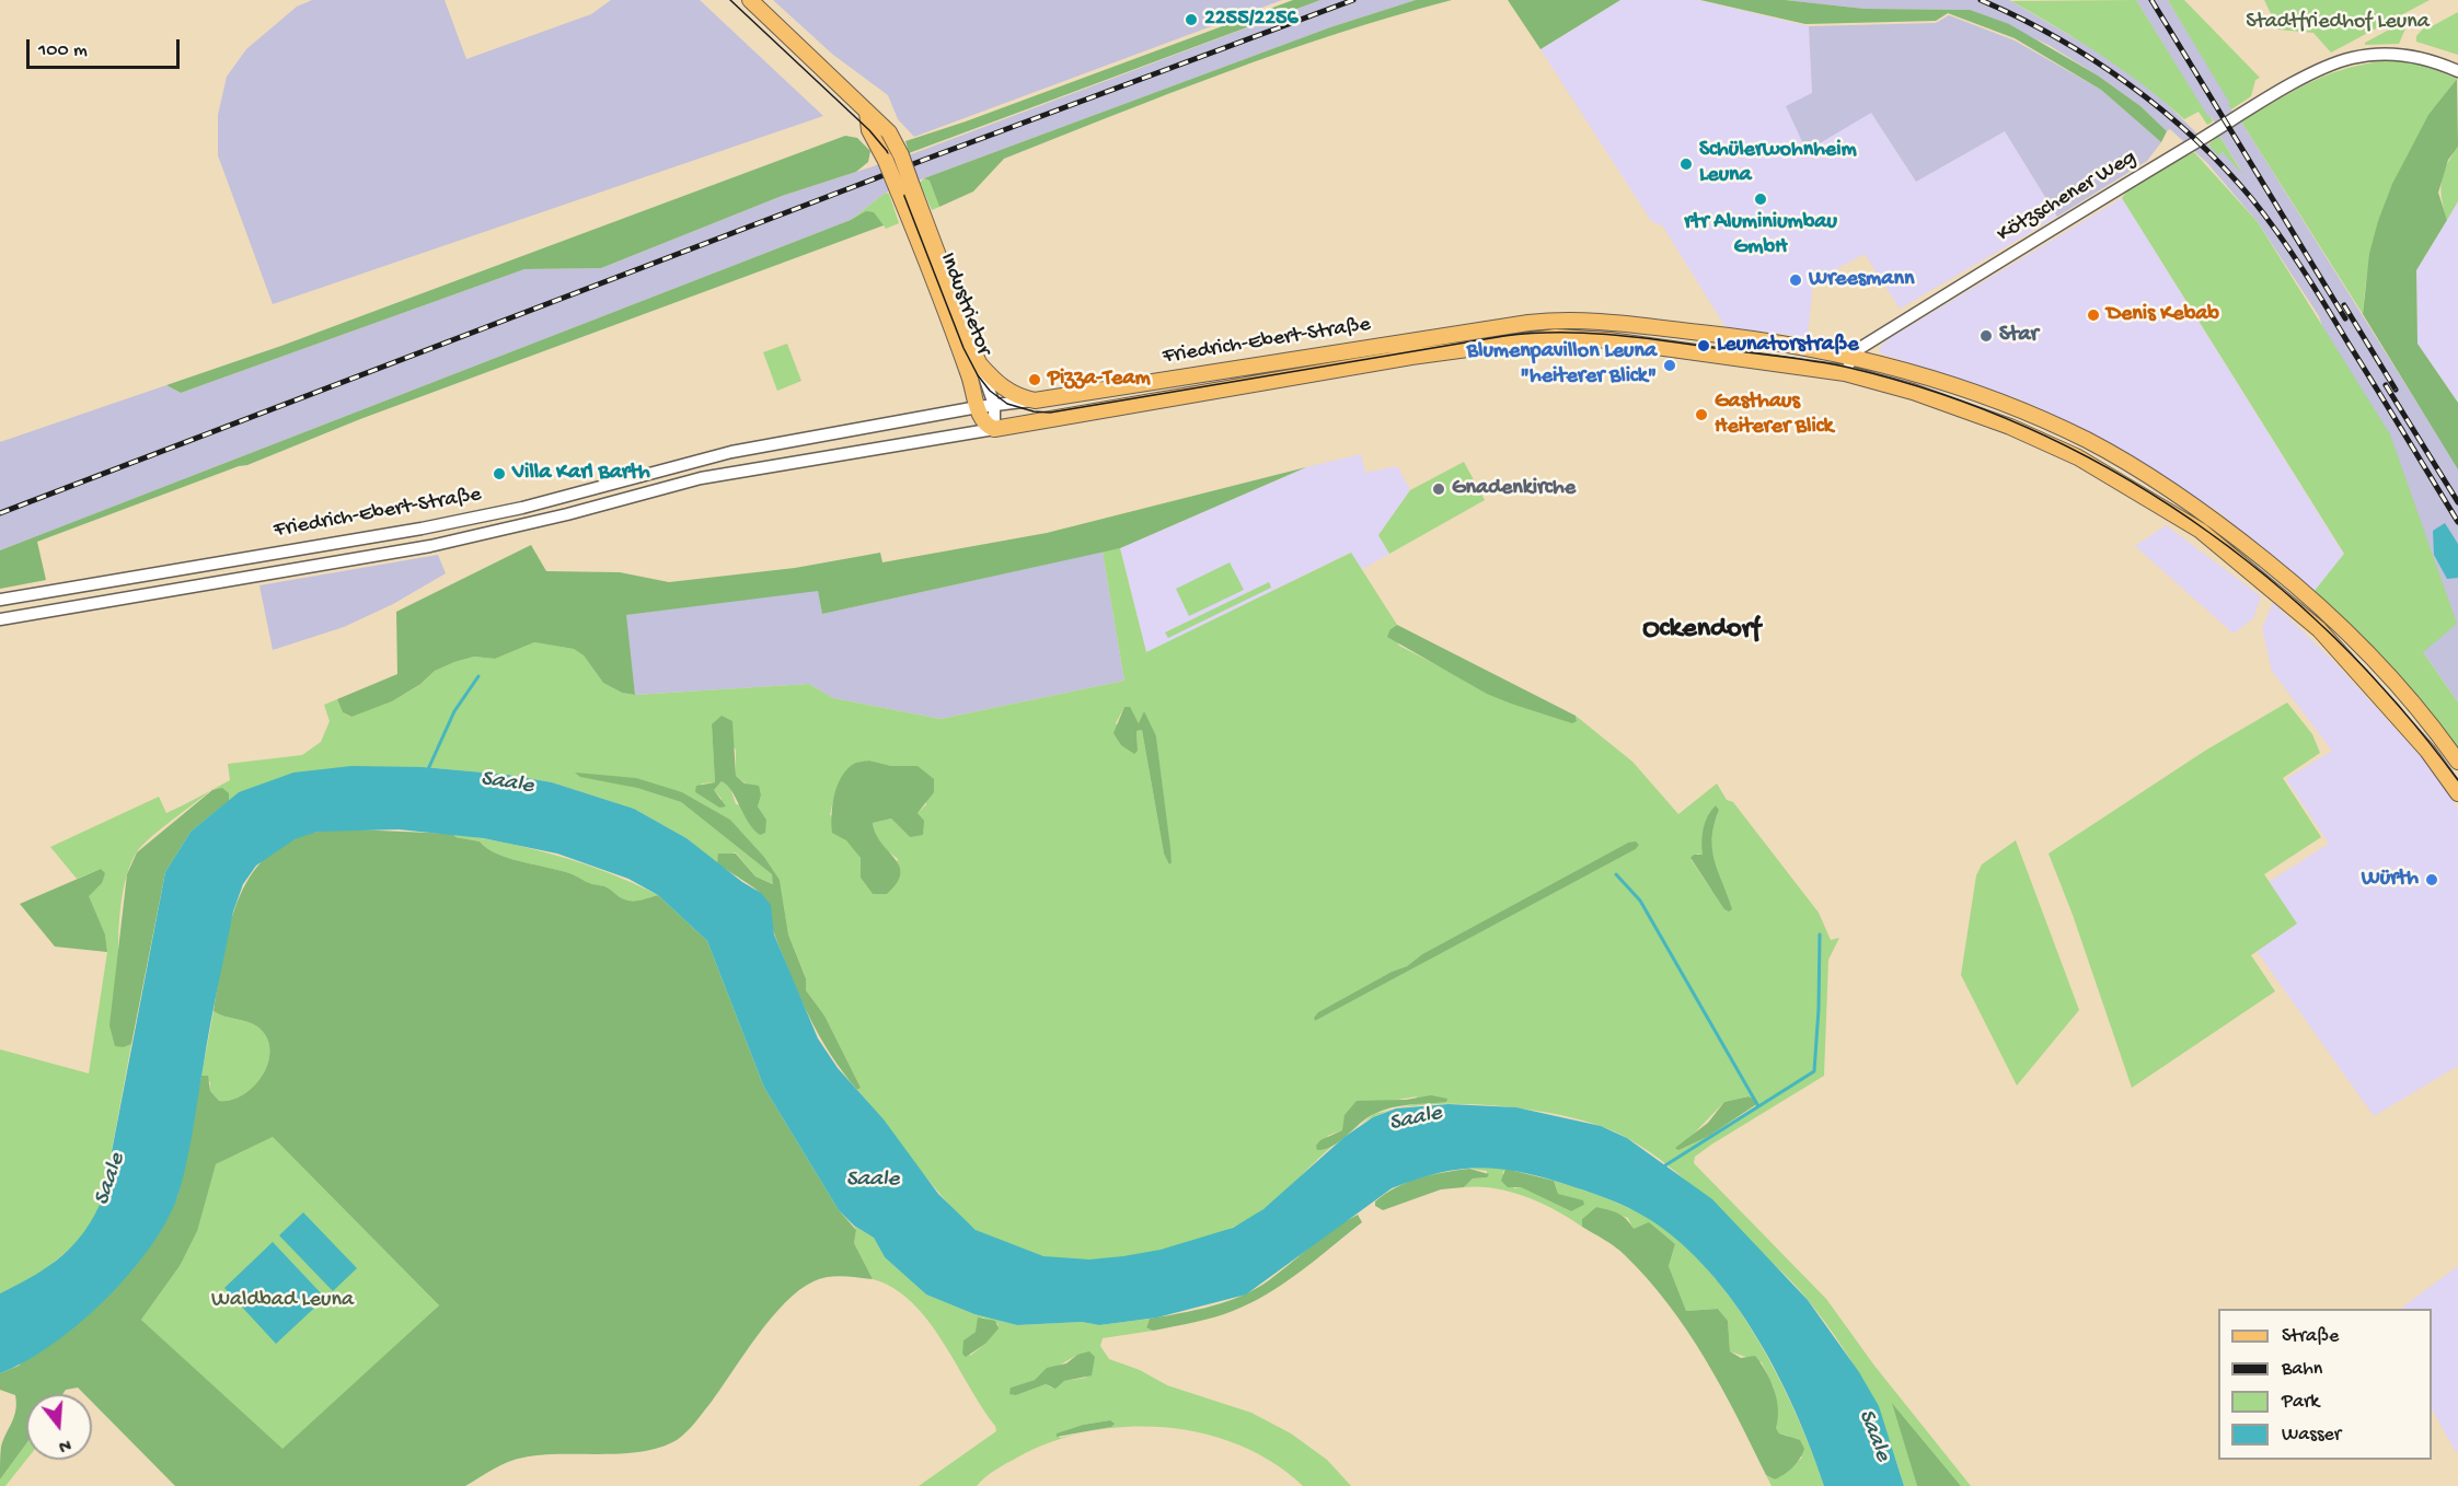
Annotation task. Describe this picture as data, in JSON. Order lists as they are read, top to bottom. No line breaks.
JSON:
{"streets":{"main road":["Industrietor","Friedrich-Ebert-Straße"],"street":["Kötzschener Weg"]},"crossings":[["Kötzschener Weg","Friedrich-Ebert-Straße"],["Industrietor","Friedrich-Ebert-Straße"]],"districts":["Ockendorf"],"water":["Saale"],"parks":["Stadtfriedhof Leuna","Waldbad Leuna"],"places":["2255/2256","Schülerwohnheim Leuna","rtr Aluminiumbau GmbH","Wreesmann","Denis Kebab","Star","Leunatorstraße","Blumenpavillon Leuna \"heiterer Blick\"","Pizza-Team","Gasthaus Heiterer Blick","Villa Karl Barth","Gnadenkirche","Würth"],"legend":["Straße","Bahn","Park","Wasser"],"scale_bar":"100 m","north":"bottom"}
